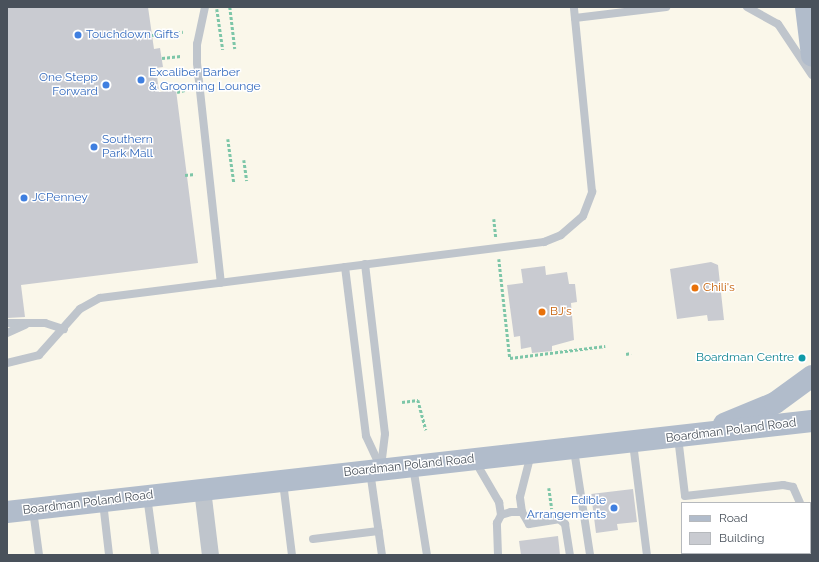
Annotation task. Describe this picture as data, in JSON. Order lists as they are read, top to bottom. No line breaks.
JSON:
{"streets":{"main road":["Boardman Poland Road"]},"places":["Touchdown Gifts","Excaliber Barber & Grooming Lounge","One Stepp Forward","Southern Park Mall","JCPenney","Chili's","BJ's","Boardman Centre","Edible Arrangements"],"legend":["Road","Building"]}
